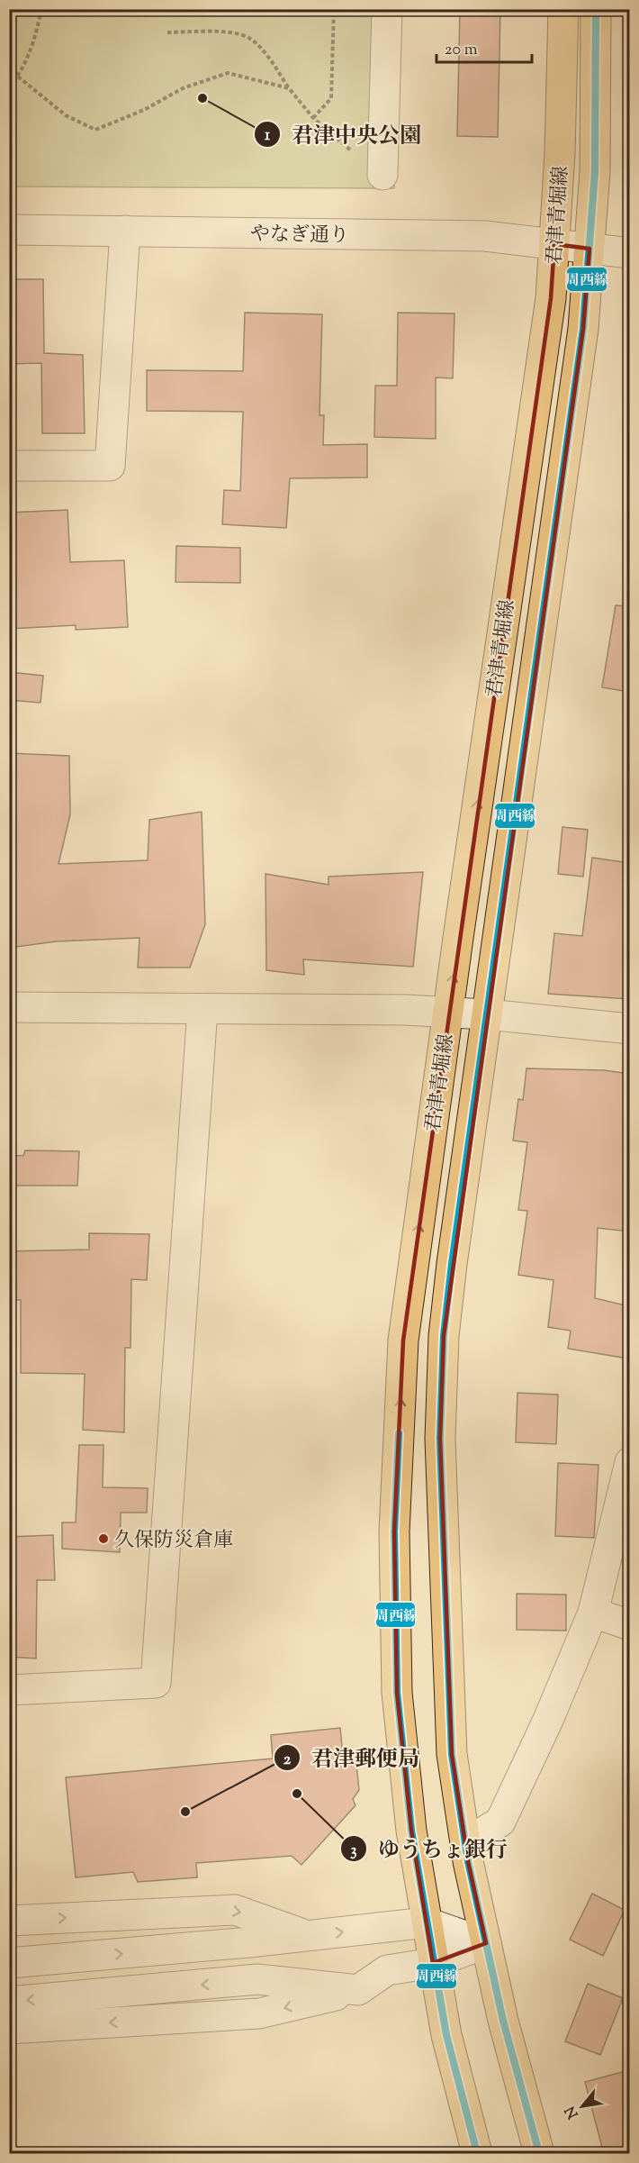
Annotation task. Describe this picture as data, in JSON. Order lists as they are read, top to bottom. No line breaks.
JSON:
{"streets":{"main road":["君津青堀線"],"street":["やなぎ通り"]},"crossings":[["君津青堀線","やなぎ通り"]],"places":["君津中央公園","久保防災倉庫","ゆうちょ銀行","君津郵便局"],"lines":["transit line 周西線"],"scale_bar":"20 m","north":"bottom left"}
